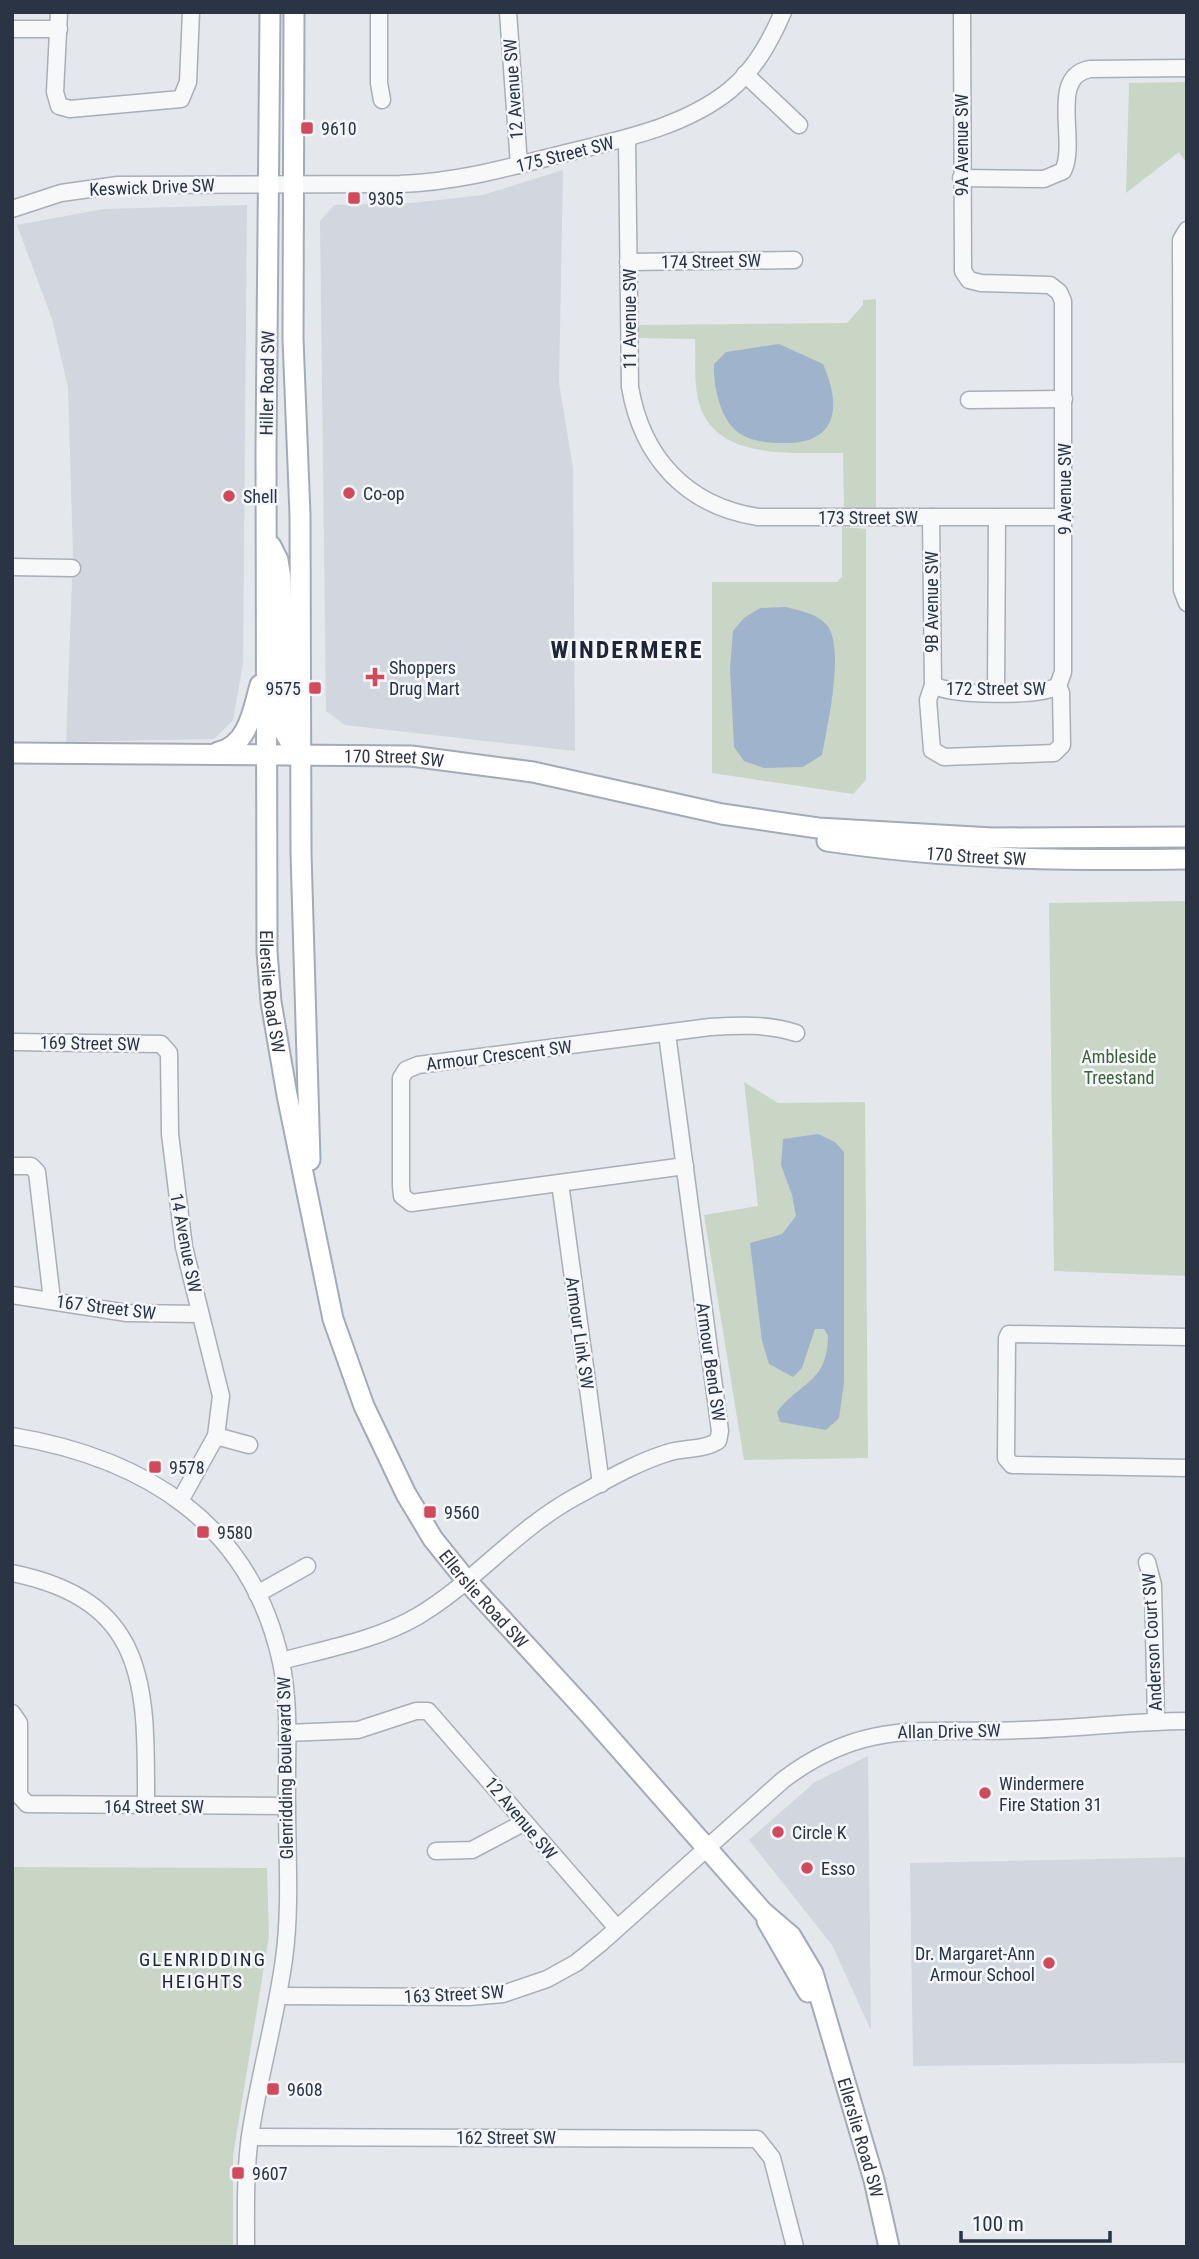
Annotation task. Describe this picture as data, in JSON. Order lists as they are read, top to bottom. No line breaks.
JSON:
{"streets":{"main road":["Hiller Road SW","170 Street SW","Ellerslie Road SW"],"street":["12 Avenue SW","9A Avenue SW","175 Street SW","Keswick Drive SW","174 Street SW","11 Avenue SW","9 Avenue SW","173 Street SW","9B Avenue SW","172 Street SW","169 Street SW","Armour Crescent SW","14 Avenue SW","167 Street SW","Armour Link SW","Armour Bend SW","Anderson Court SW","Allan Drive SW","Glenridding Boulevard SW","164 Street SW","163 Street SW","162 Street SW"]},"crossings":[["12 Avenue SW","175 Street SW"],["12 Avenue SW","Glenridding Boulevard SW"],["12 Avenue SW","163 Street SW"],["9A Avenue SW","9 Avenue SW"],["175 Street SW","Keswick Drive SW"],["175 Street SW","11 Avenue SW"],["175 Street SW","Hiller Road SW"],["Keswick Drive SW","Hiller Road SW"],["174 Street SW","11 Avenue SW"],["11 Avenue SW","173 Street SW"],["Hiller Road SW","170 Street SW"],["Hiller Road SW","Ellerslie Road SW"],["9 Avenue SW","173 Street SW"],["9 Avenue SW","9B Avenue SW"],["9 Avenue SW","172 Street SW"],["173 Street SW","9B Avenue SW"],["9B Avenue SW","172 Street SW"],["170 Street SW","Ellerslie Road SW"],["Ellerslie Road SW","Armour Bend SW"],["Ellerslie Road SW","Allan Drive SW"],["Ellerslie Road SW","163 Street SW"],["169 Street SW","14 Avenue SW"],["Armour Crescent SW","Armour Link SW"],["Armour Crescent SW","Armour Bend SW"],["14 Avenue SW","167 Street SW"],["14 Avenue SW","Glenridding Boulevard SW"],["Armour Link SW","Armour Bend SW"],["Armour Bend SW","Glenridding Boulevard SW"],["Anderson Court SW","Allan Drive SW"],["Allan Drive SW","163 Street SW"],["Glenridding Boulevard SW","164 Street SW"],["Glenridding Boulevard SW","163 Street SW"],["Glenridding Boulevard SW","162 Street SW"]],"districts":["WINDERMERE","GLENRIDDING HEIGHTS"],"parks":["Ambleside Treestand"],"places":{"transit":["9610","9305","9575","9578","9560","9580","9608","9607"],"other":["Co-op","Shell","Windermere Fire Station 31","Circle K","Esso","Dr. Margaret-Ann Armour School"],"health":["Shoppers Drug Mart"]},"scale_bar":"100 m"}
